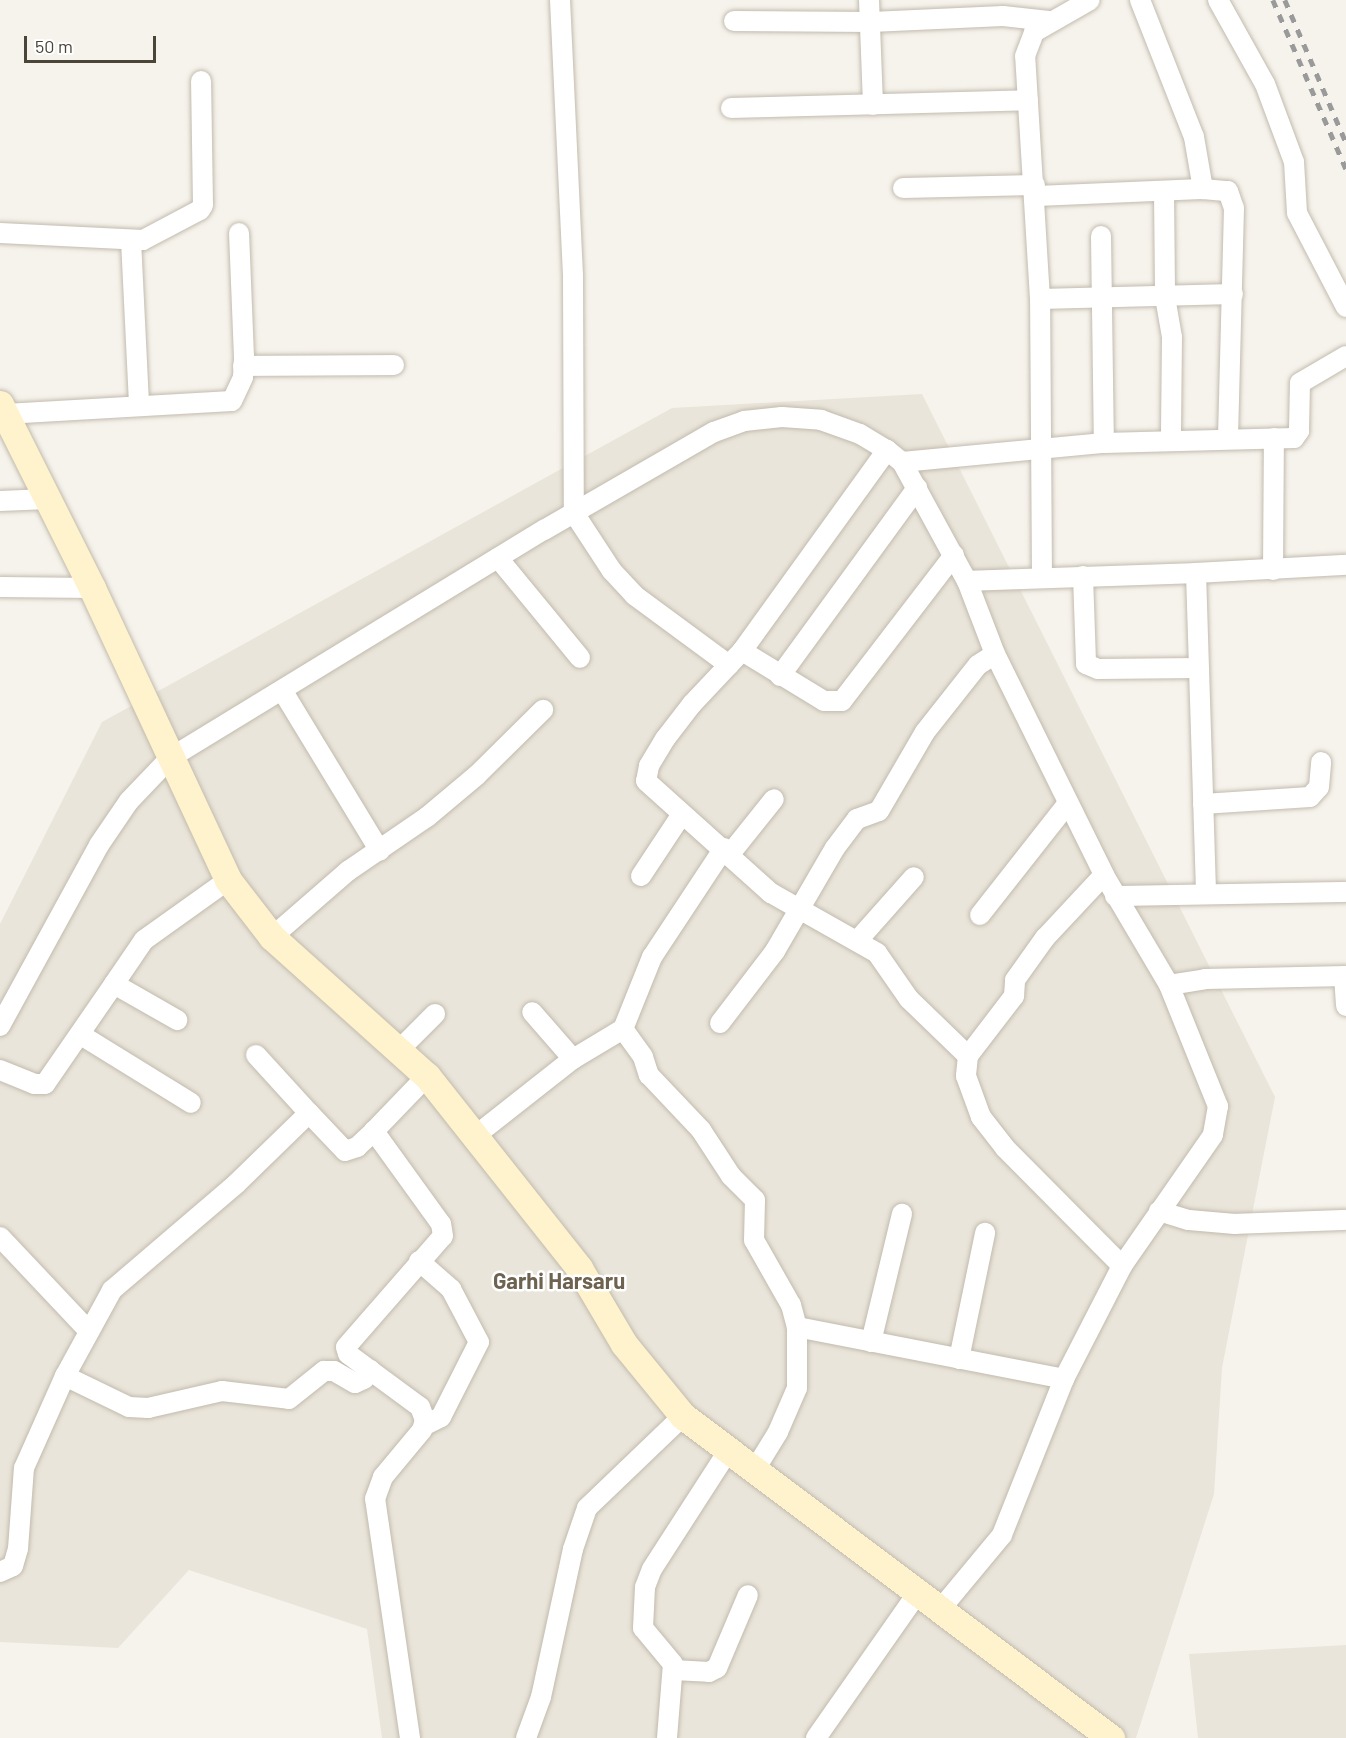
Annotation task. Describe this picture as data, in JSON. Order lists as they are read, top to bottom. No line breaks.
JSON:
{"districts":["Garhi Harsaru"],"scale_bar":"50 m"}
